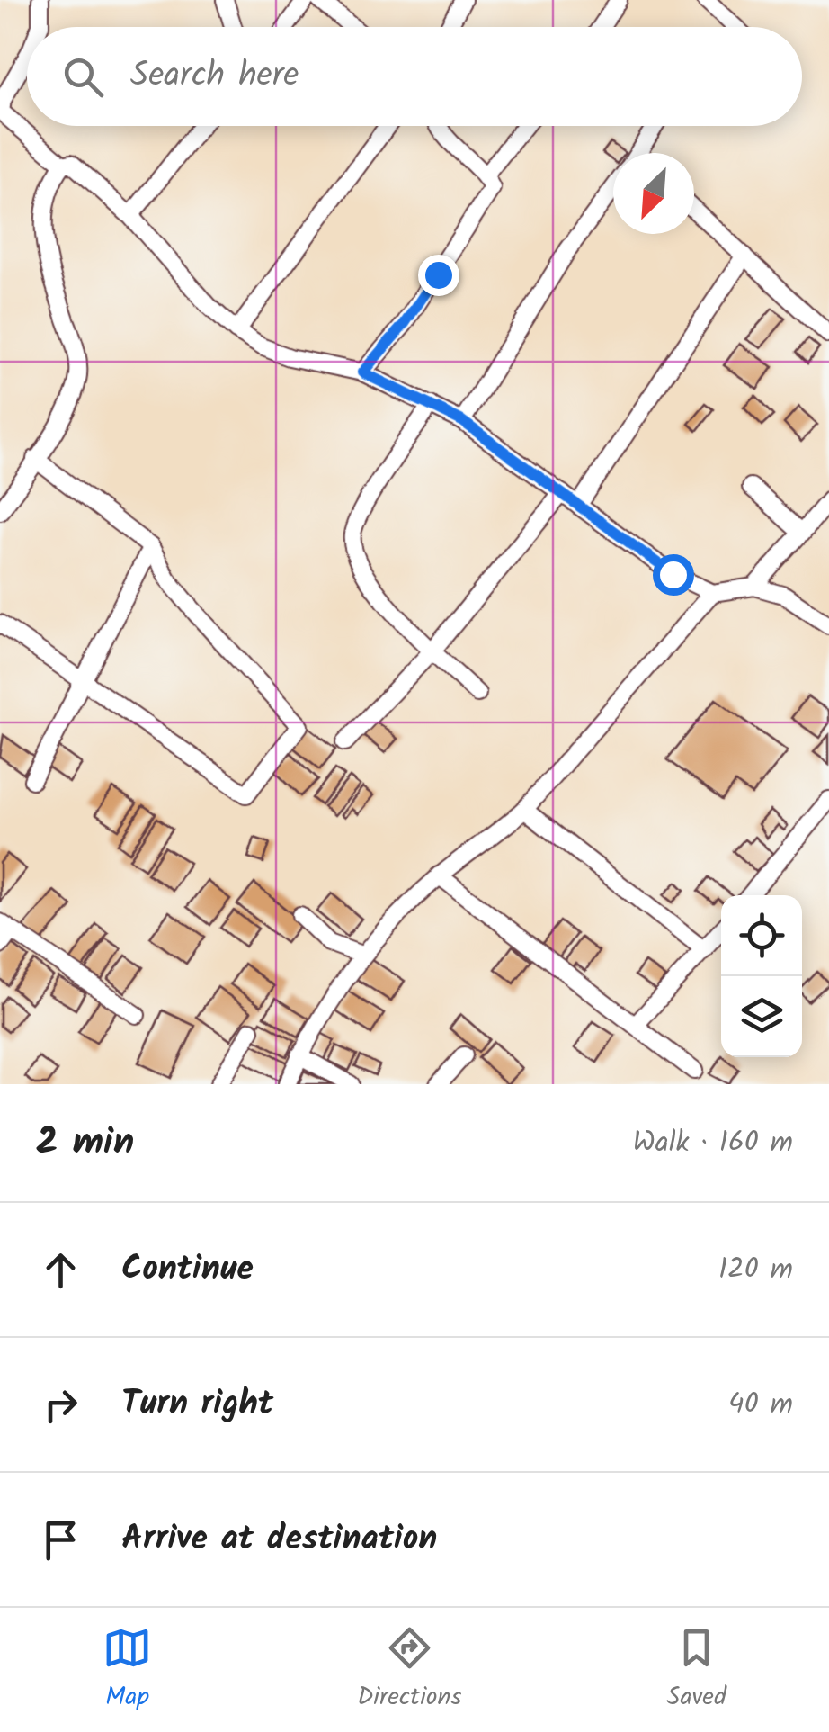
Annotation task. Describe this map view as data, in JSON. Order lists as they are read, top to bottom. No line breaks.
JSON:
{"north":"bottom left","page":{"search":"Search here","heading":["2 min","Walk · 160 m"],"list":[["Continue","120 m"],["Turn right","40 m"],"Arrive at destination"],"nav":["Map","Directions","Saved"]}}
